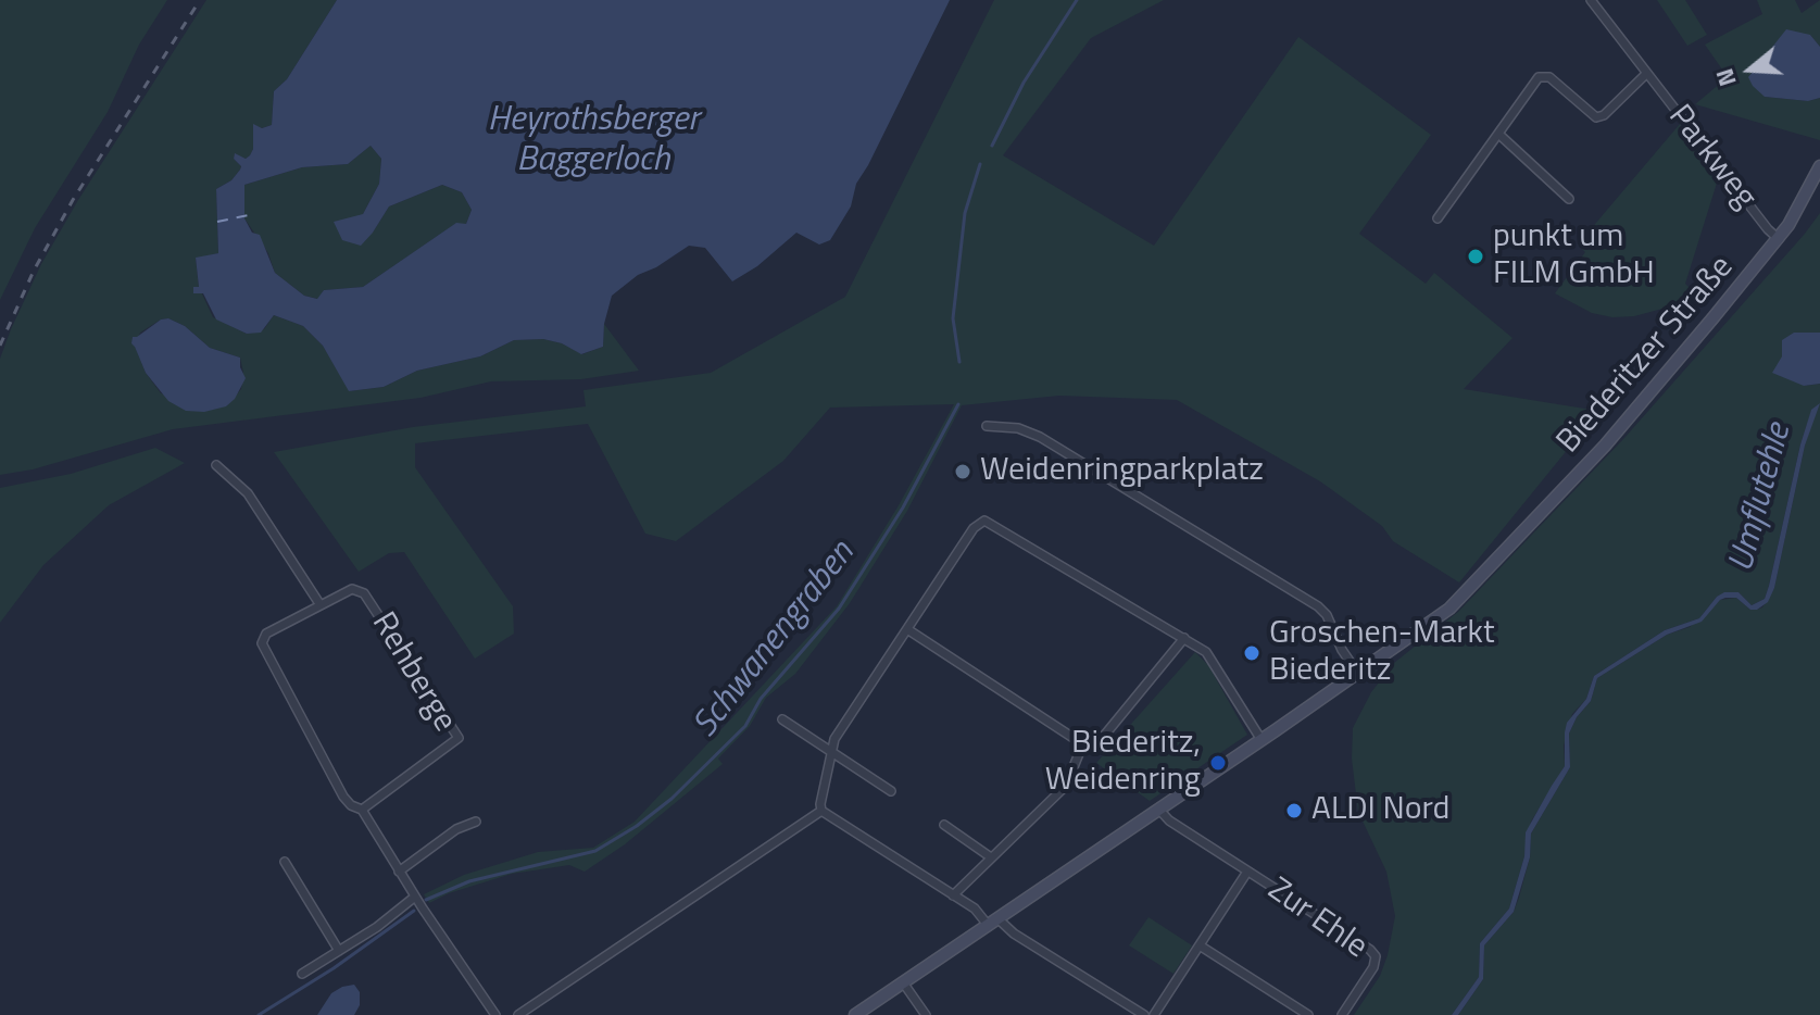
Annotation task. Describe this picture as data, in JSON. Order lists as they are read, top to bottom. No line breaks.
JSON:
{"streets":{"street":["Parkweg","Biederitzer Straße","Rehberge","Zur Ehle"]},"crossings":[["Parkweg","Biederitzer Straße"],["Biederitzer Straße","Zur Ehle"]],"water":["Heyrothsberger Baggerloch","Umflutehle","Schwanengraben"],"places":["punkt um FILM GmbH","Weidenringparkplatz","Groschen-Markt Biederitz","Biederitz, Weidenring","ALDI Nord"],"north":"left"}
